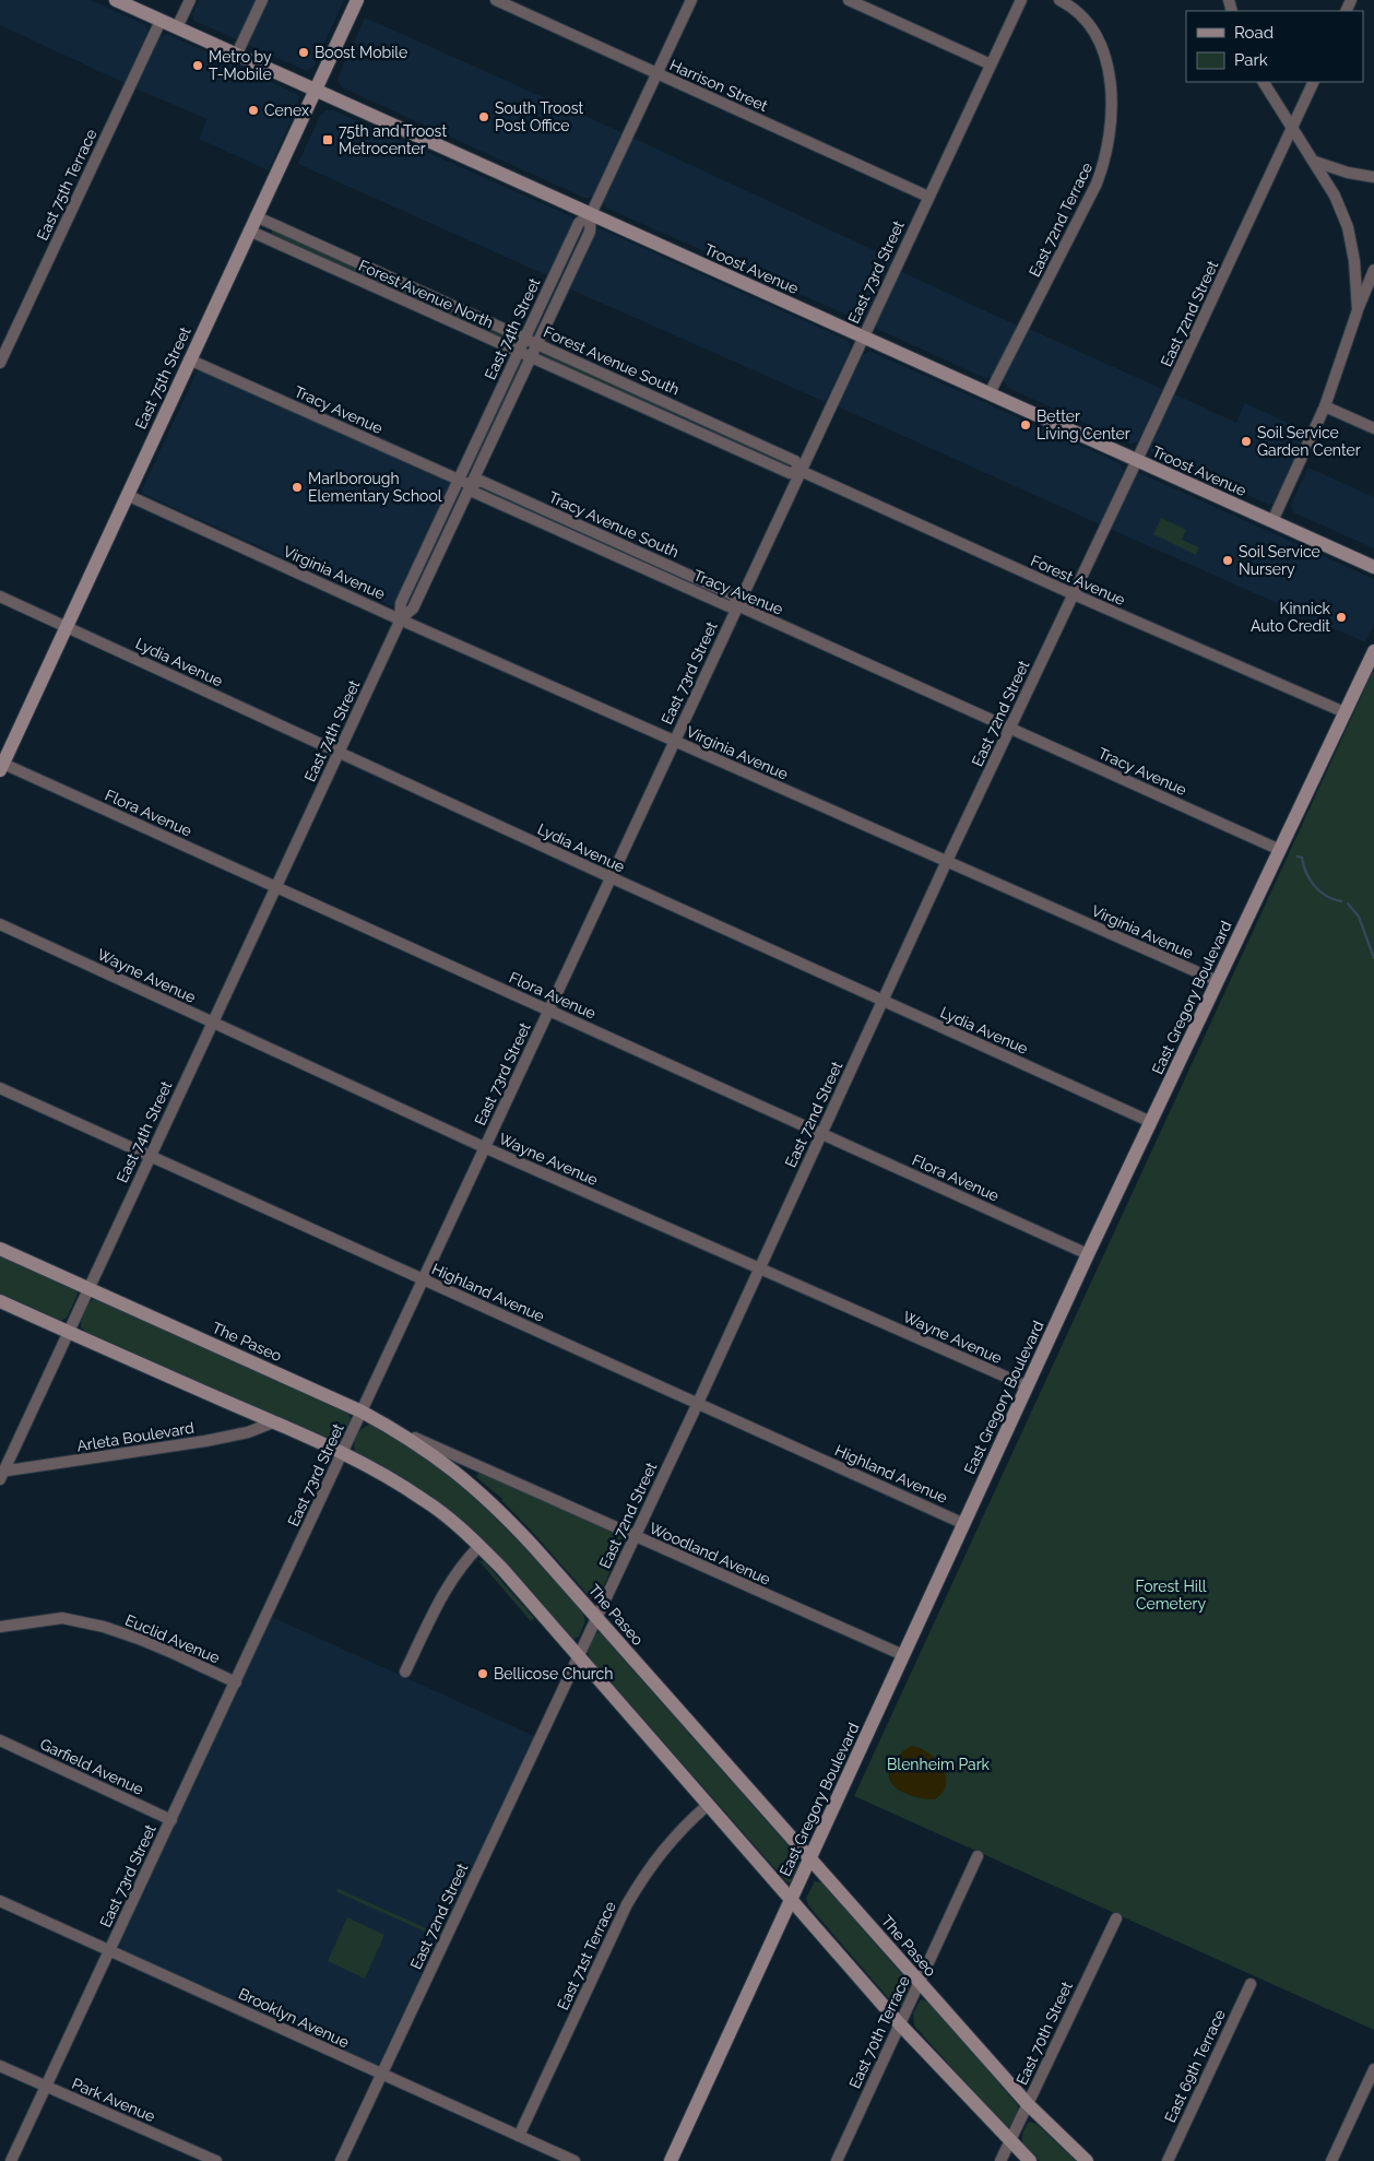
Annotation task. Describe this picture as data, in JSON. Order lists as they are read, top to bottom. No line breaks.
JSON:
{"streets":{"main road":["Troost Avenue","East 75th Street","East Gregory Boulevard","The Paseo"],"street":["Harrison Street","East 75th Terrace","East 72nd Terrace","East 73rd Street","Forest Avenue North","East 72nd Street","East 74th Street","Forest Avenue South","Tracy Avenue","Virginia Avenue","Forest Avenue","Lydia Avenue","Flora Avenue","Wayne Avenue","Highland Avenue","Arleta Boulevard","Woodland Avenue","Euclid Avenue","Garfield Avenue","East 71st Terrace","Brooklyn Avenue","East 70th Terrace","East 70th Street","East 69th Terrace","Park Avenue"]},"crossings":[["Harrison Street","East 73rd Street"],["Harrison Street","East 74th Street"],["East 75th Terrace","Troost Avenue"],["East 72nd Terrace","Troost Avenue"],["Troost Avenue","East 73rd Street"],["Troost Avenue","East 72nd Street"],["Troost Avenue","East 74th Street"],["Troost Avenue","East 75th Street"],["East 73rd Street","Forest Avenue North"],["East 73rd Street","Forest Avenue South"],["East 73rd Street","Tracy Avenue"],["East 73rd Street","Virginia Avenue"],["East 73rd Street","Forest Avenue"],["East 73rd Street","Lydia Avenue"],["East 73rd Street","Flora Avenue"],["East 73rd Street","Wayne Avenue"],["East 73rd Street","Highland Avenue"],["East 73rd Street","The Paseo"],["East 73rd Street","Euclid Avenue"],["East 73rd Street","Garfield Avenue"],["East 73rd Street","Brooklyn Avenue"],["East 73rd Street","Park Avenue"],["Forest Avenue North","East 74th Street"],["Forest Avenue North","Forest Avenue South"],["Forest Avenue North","East 75th Street"],["Forest Avenue North","Forest Avenue"],["East 72nd Street","Tracy Avenue"],["East 72nd Street","Virginia Avenue"],["East 72nd Street","Forest Avenue"],["East 72nd Street","Lydia Avenue"],["East 72nd Street","Flora Avenue"],["East 72nd Street","Wayne Avenue"],["East 72nd Street","Highland Avenue"],["East 72nd Street","The Paseo"],["East 72nd Street","Woodland Avenue"],["East 72nd Street","Brooklyn Avenue"],["East 74th Street","Forest Avenue South"],["East 74th Street","Tracy Avenue"],["East 74th Street","Virginia Avenue"],["East 74th Street","Lydia Avenue"],["East 74th Street","Flora Avenue"],["East 74th Street","Wayne Avenue"],["East 74th Street","Highland Avenue"],["East 74th Street","The Paseo"],["East 74th Street","Arleta Boulevard"],["Forest Avenue South","East 75th Street"],["Forest Avenue South","Forest Avenue"],["East 75th Street","Tracy Avenue"],["East 75th Street","Virginia Avenue"],["East 75th Street","Lydia Avenue"],["East 75th Street","Flora Avenue"],["Tracy Avenue","East Gregory Boulevard"],["Virginia Avenue","East Gregory Boulevard"],["Forest Avenue","East Gregory Boulevard"],["Lydia Avenue","East Gregory Boulevard"],["Flora Avenue","East Gregory Boulevard"],["Wayne Avenue","East Gregory Boulevard"],["East Gregory Boulevard","Highland Avenue"],["East Gregory Boulevard","The Paseo"],["East Gregory Boulevard","Woodland Avenue"],["The Paseo","Woodland Avenue"],["The Paseo","East 70th Terrace"],["The Paseo","East 70th Street"],["East 71st Terrace","Brooklyn Avenue"]],"parks":["Forest Hill Cemetery","Blenheim Park"],"places":{"other":["Boost Mobile","Metro by T-Mobile","Cenex","South Troost Post Office","Better Living Center","Soil Service Garden Center","Marlborough Elementary School","Soil Service Nursery","Kinnick Auto Credit","Bellicose Church"],"transit":["75th and Troost Metrocenter"]},"legend":["Road","Park"]}
